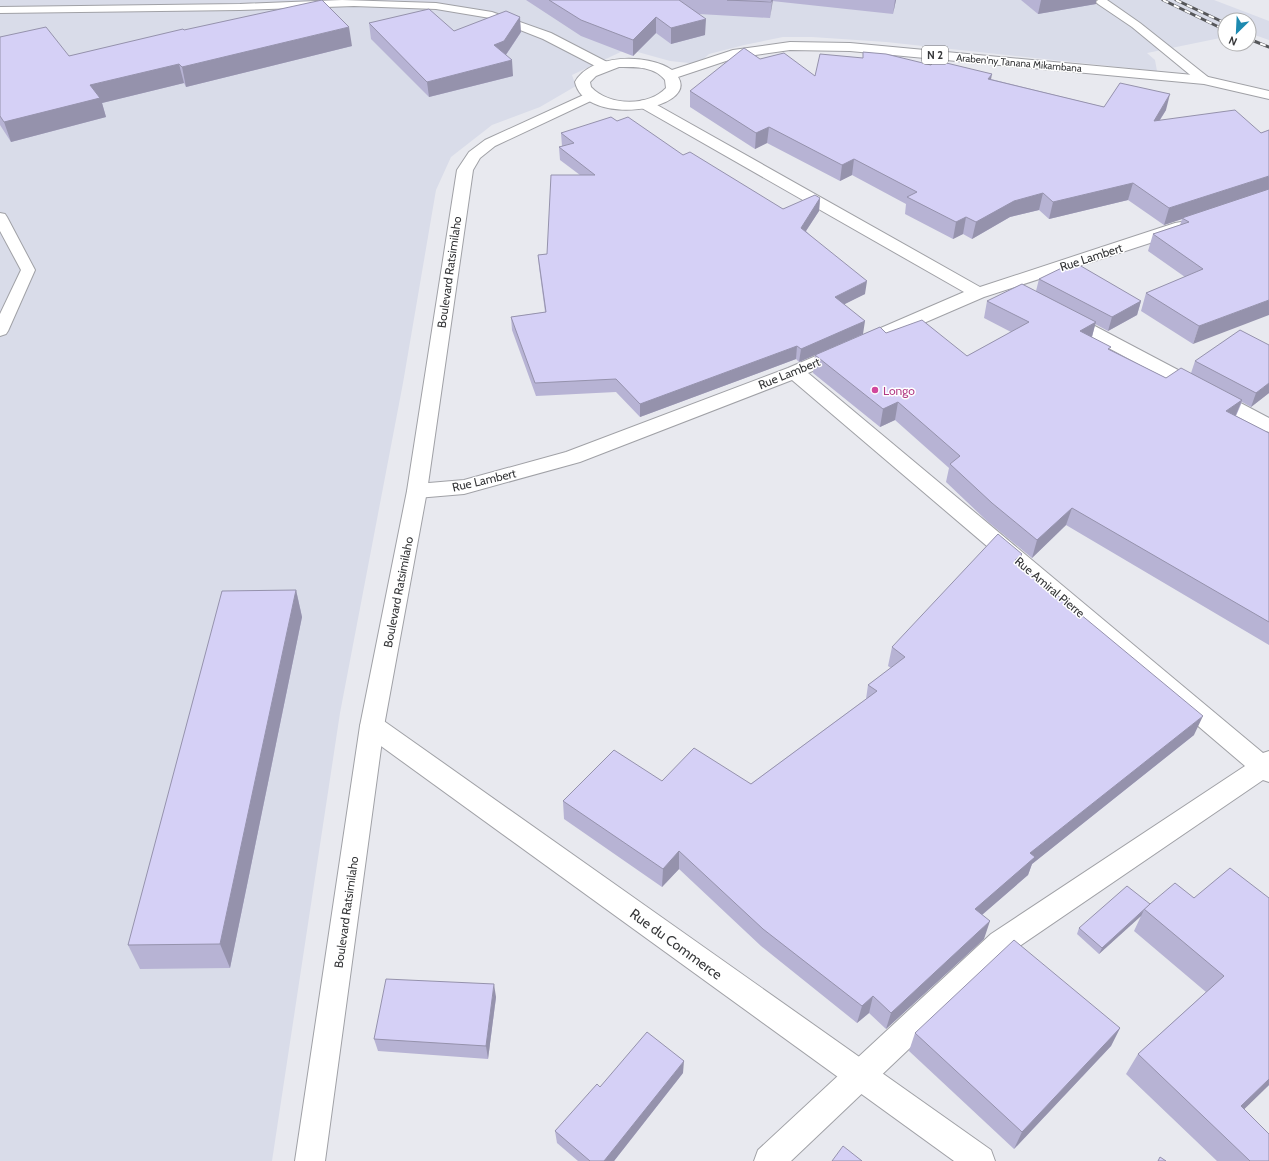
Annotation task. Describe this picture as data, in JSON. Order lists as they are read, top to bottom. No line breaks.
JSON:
{"streets":{"street":["N 2","Araben'ny Tanana Mikambana","Rue Lambert","Boulevard Ratsimilaho","Rue Amiral Pierre","Rue du Commerce"]},"crossings":[["N 2","Araben'ny Tanana Mikambana"],["Rue Lambert","Boulevard Ratsimilaho"],["Rue Lambert","Rue Amiral Pierre"],["Boulevard Ratsimilaho","Rue du Commerce"]],"places":["Longo"],"north":"bottom left"}
